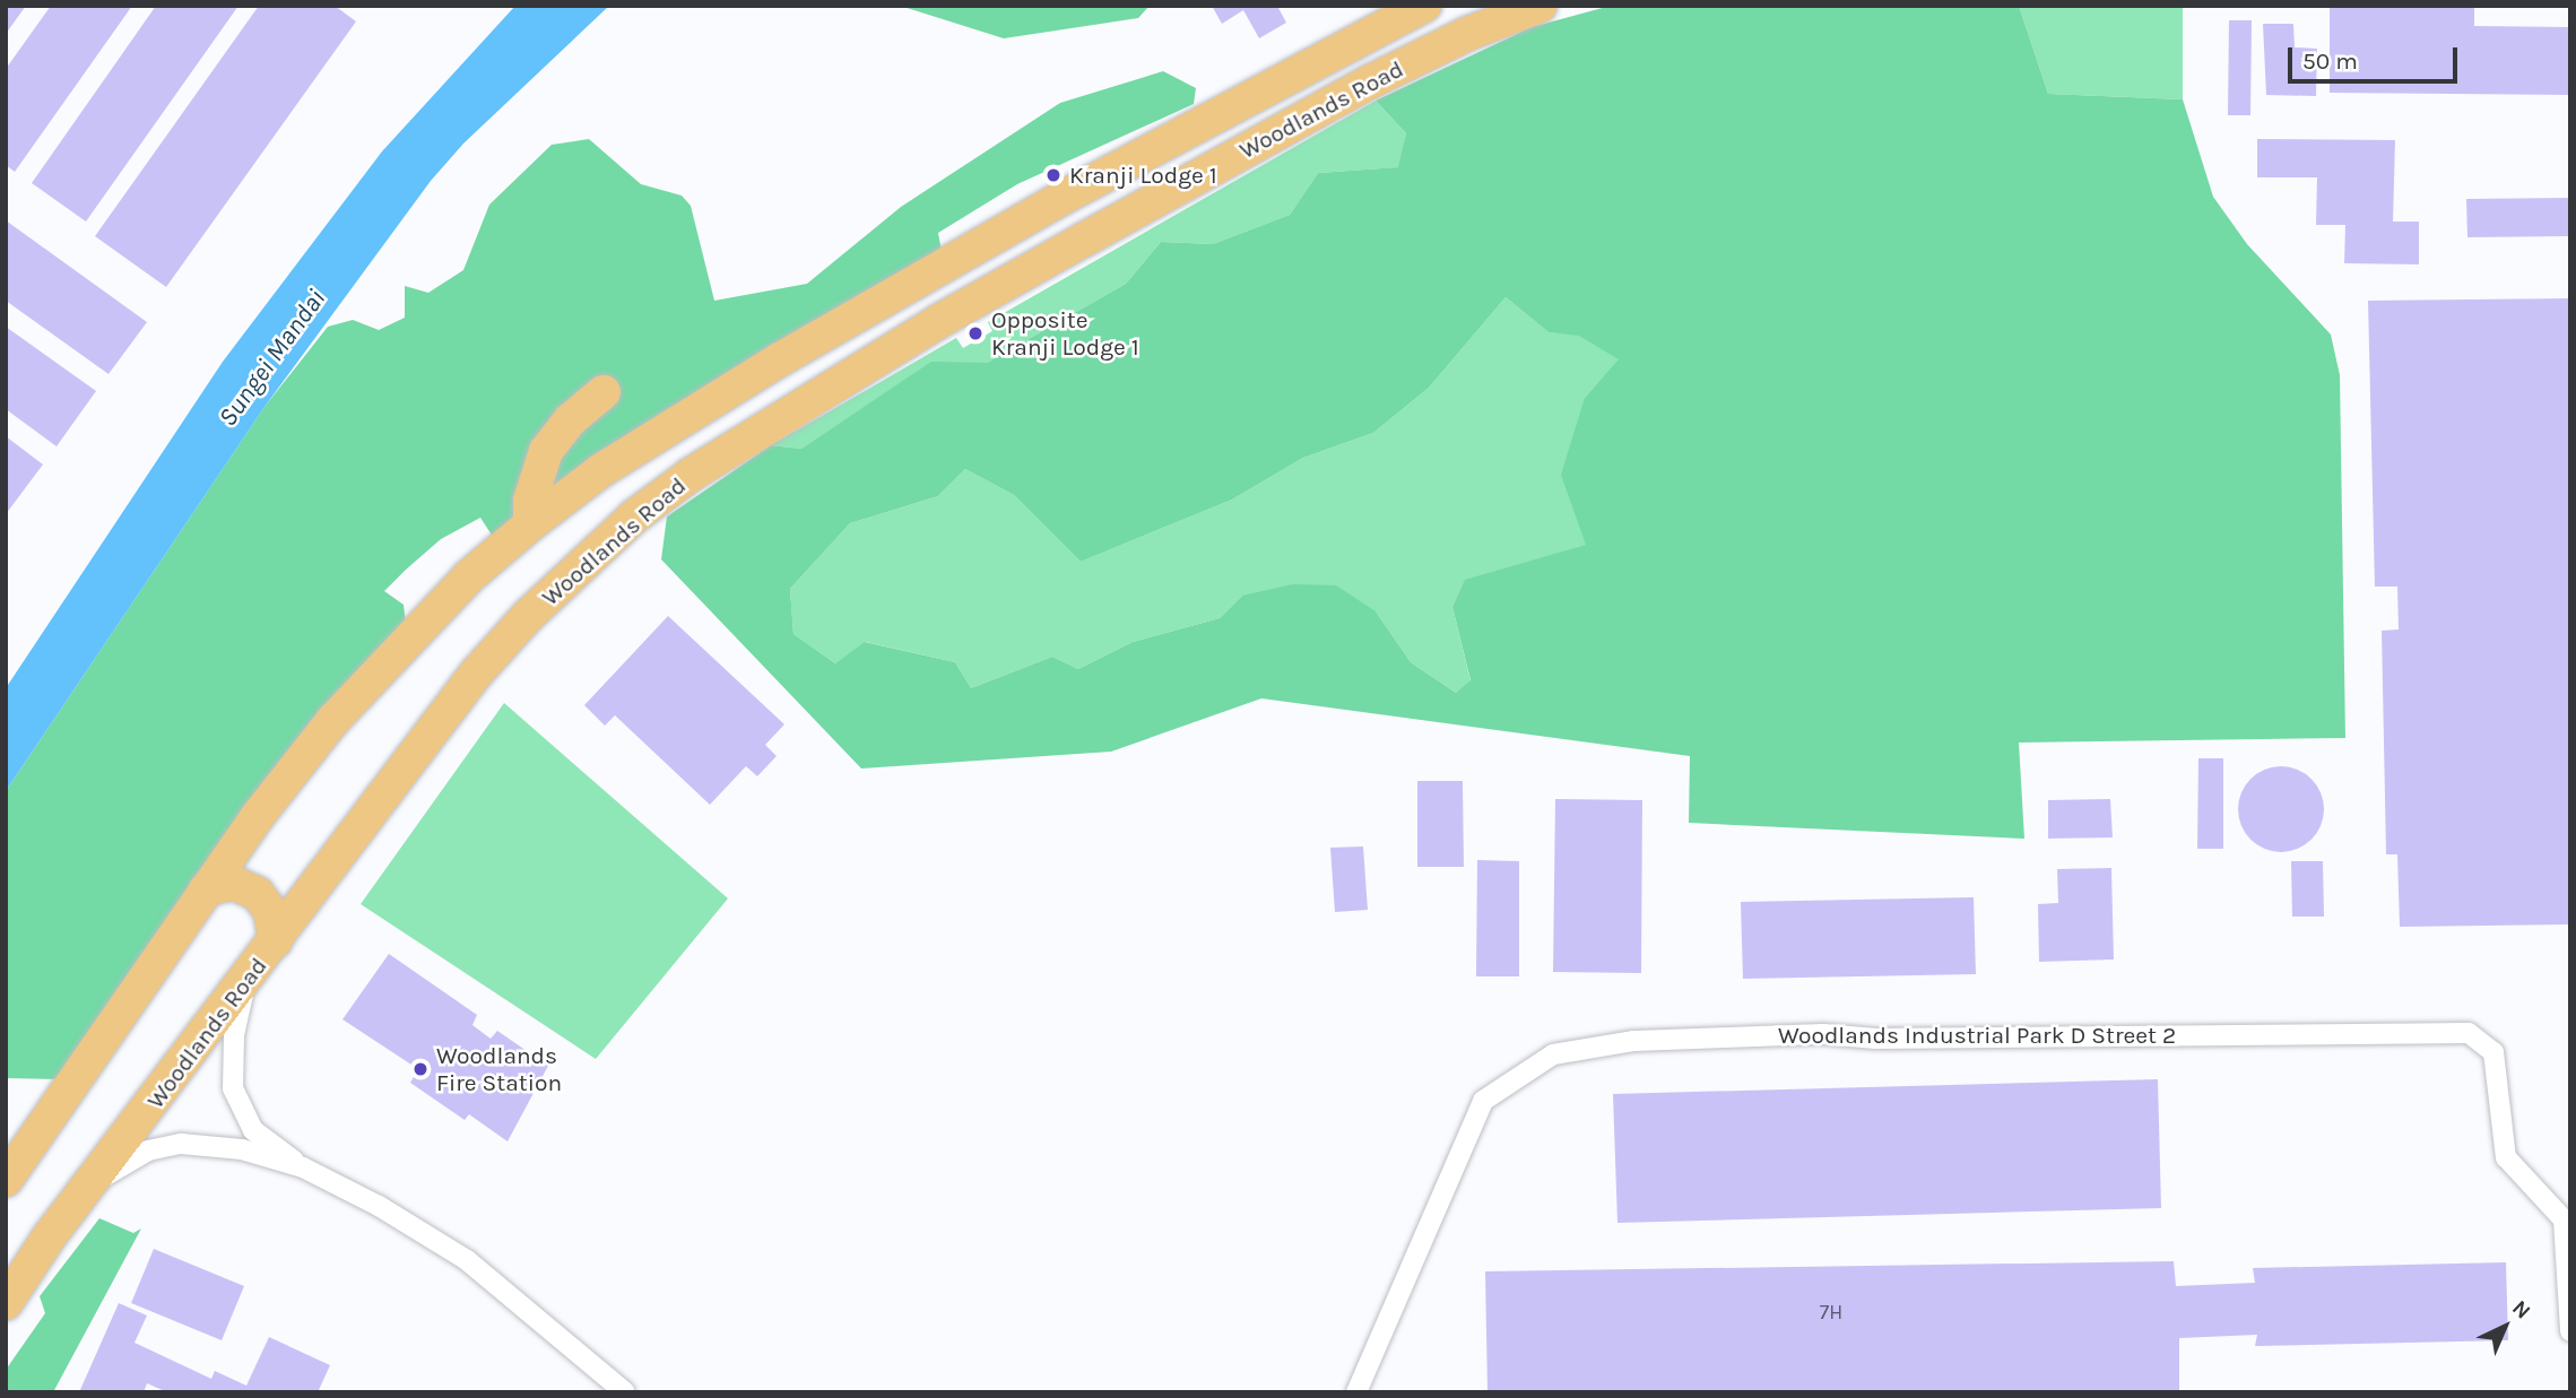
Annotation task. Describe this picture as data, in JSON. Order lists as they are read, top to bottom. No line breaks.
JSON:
{"streets":{"main road":["Woodlands Road"],"street":["Woodlands Industrial Park D Street 2"]},"water":["Sungei Mandai"],"places":["Kranji Lodge 1","Opposite Kranji Lodge 1","Woodlands Fire Station"],"house_numbers":["7H"],"scale_bar":"50 m","north":"top right"}
